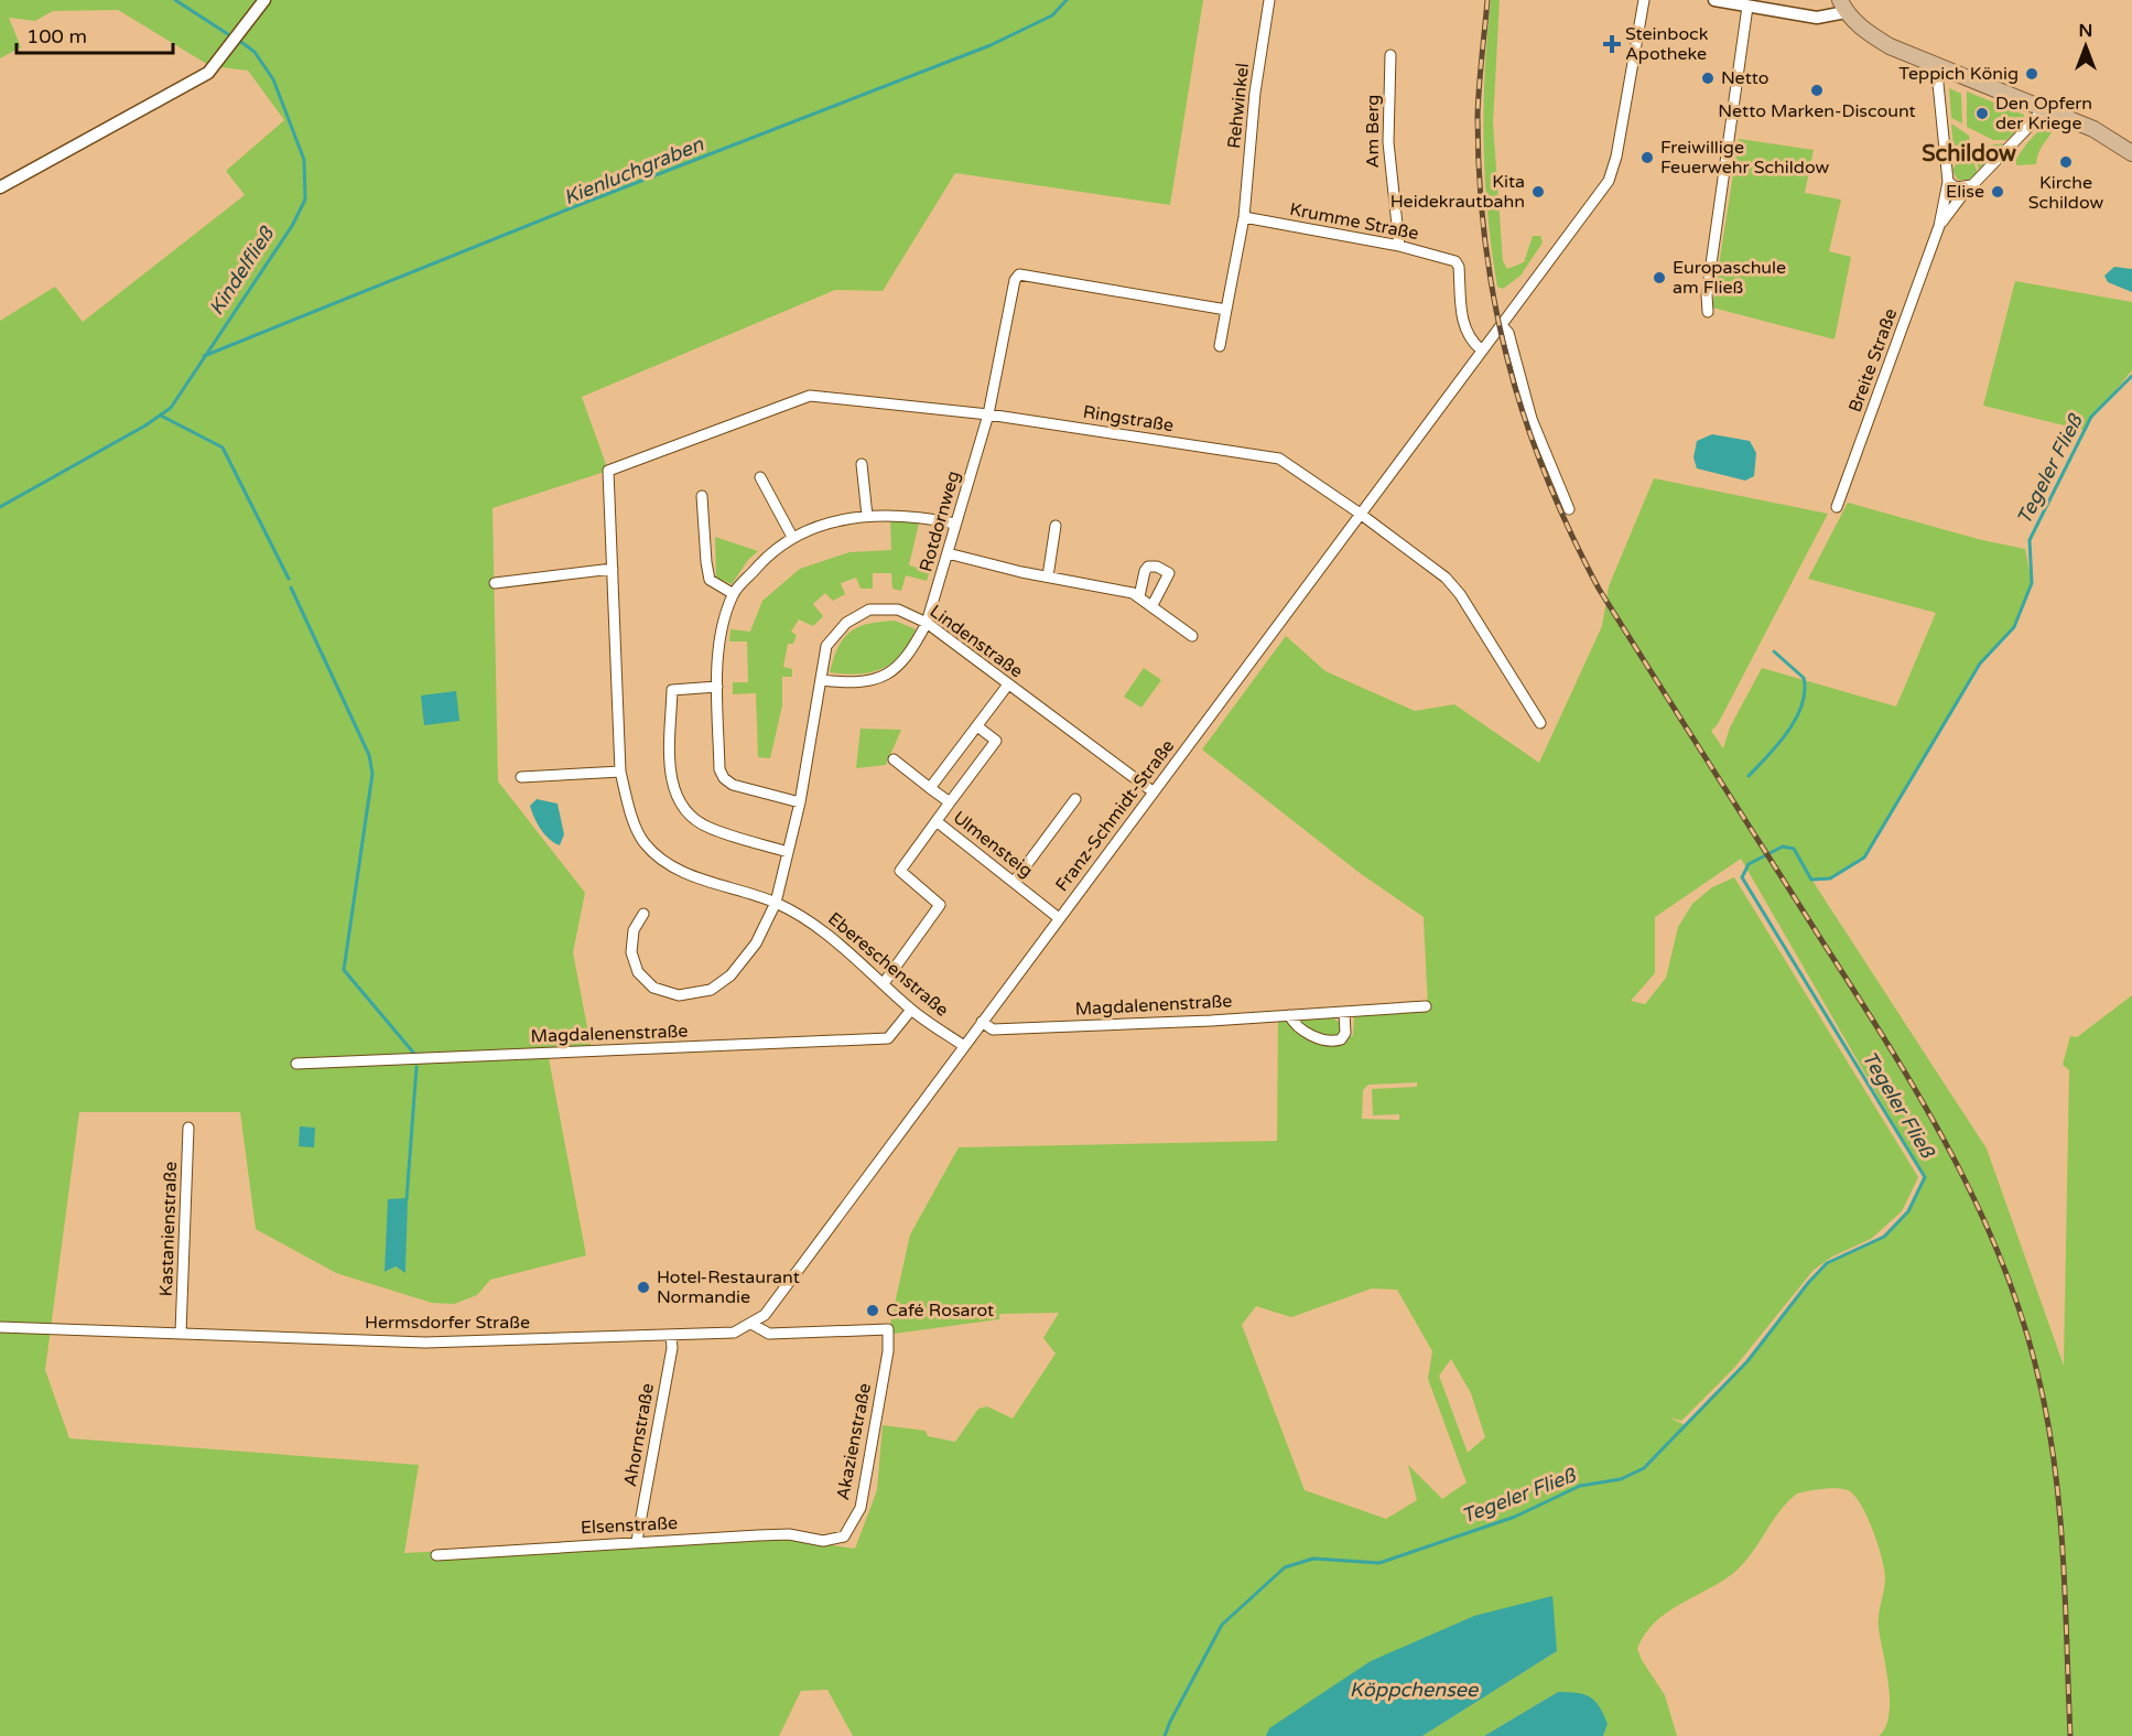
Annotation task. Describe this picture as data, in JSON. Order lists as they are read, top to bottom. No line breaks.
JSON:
{"streets":{"street":["Rehwinkel","Am Berg","Krumme Straße","Breite Straße","Ringstraße","Rotdornweg","Lindenstraße","Franz-Schmidt-Straße","Ulmensteig","Ebereschenstraße","Magdalenenstraße","Kastanienstraße","Hermsdorfer Straße","Ahornstraße","Akazienstraße","Elsenstraße"]},"crossings":[["Rehwinkel","Krumme Straße"],["Am Berg","Krumme Straße"],["Krumme Straße","Franz-Schmidt-Straße"],["Ringstraße","Rotdornweg"],["Ringstraße","Franz-Schmidt-Straße"],["Ringstraße","Ebereschenstraße"],["Rotdornweg","Lindenstraße"],["Lindenstraße","Franz-Schmidt-Straße"],["Lindenstraße","Ebereschenstraße"],["Franz-Schmidt-Straße","Ulmensteig"],["Franz-Schmidt-Straße","Ebereschenstraße"],["Franz-Schmidt-Straße","Magdalenenstraße"],["Franz-Schmidt-Straße","Hermsdorfer Straße"],["Franz-Schmidt-Straße","Akazienstraße"],["Ebereschenstraße","Magdalenenstraße"],["Kastanienstraße","Hermsdorfer Straße"],["Hermsdorfer Straße","Ahornstraße"],["Hermsdorfer Straße","Akazienstraße"],["Ahornstraße","Elsenstraße"],["Akazienstraße","Elsenstraße"]],"districts":["Schildow"],"water":["Kienluchgraben","Kindelfließ","Tegeler Fließ","Köppchensee"],"places":{"health":["Steinbock Apotheke"],"other":["Teppich König","Netto","Netto Marken-Discount","Den Opfern der Kriege","Freiwillige Feuerwehr Schildow","Kirche Schildow","Kita Heidekrautbahn","Elise","Europaschule am Fließ","Hotel-Restaurant Normandie","Café Rosarot"]},"scale_bar":"100 m","north":"top"}
